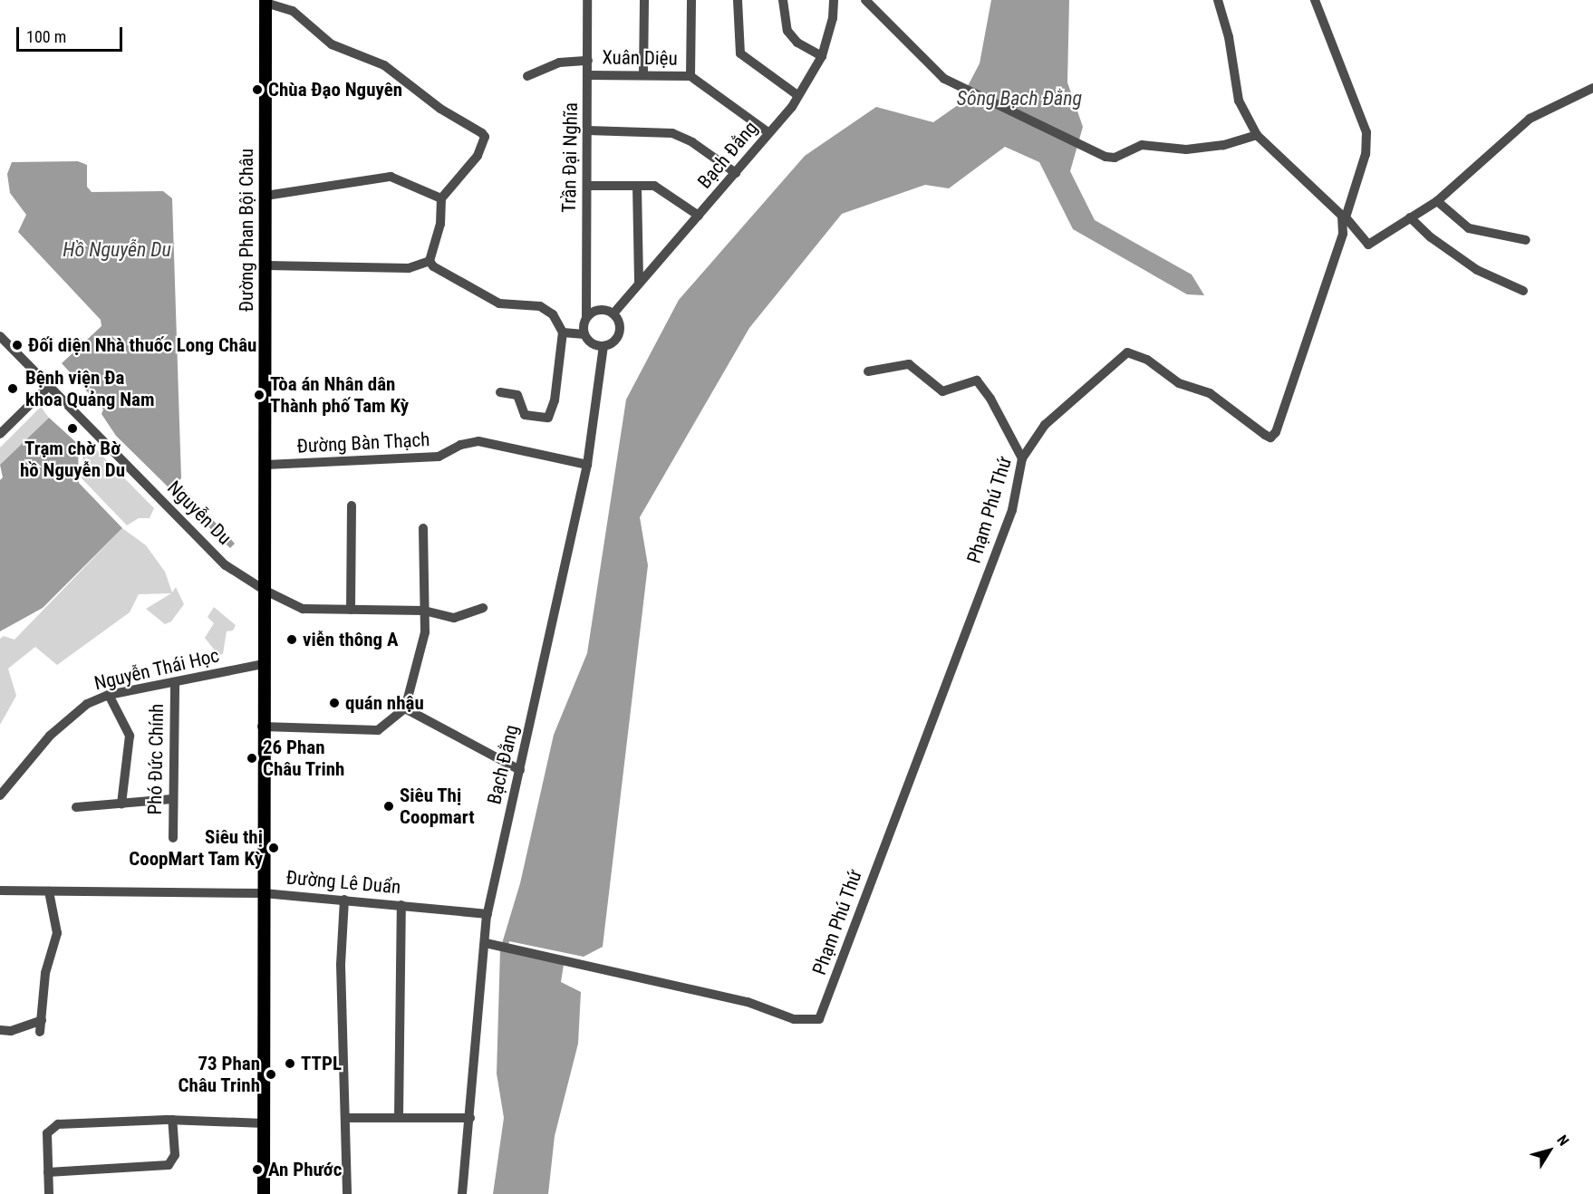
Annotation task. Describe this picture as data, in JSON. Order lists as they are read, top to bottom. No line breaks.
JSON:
{"streets":{"main road":["Đường Phan Bội Châu"],"street":["Xuân Diệu","Bạch Đằng","Trần Đại Nghĩa","Đường Bàn Thạch","Phạm Phú Thứ","Nguyễn Du","Nguyễn Thái Học","Phó Đức Chính","Đường Lê Duẩn"]},"crossings":[["Xuân Diệu","Bạch Đằng"],["Xuân Diệu","Trần Đại Nghĩa"],["Bạch Đằng","Trần Đại Nghĩa"],["Bạch Đằng","Đường Bàn Thạch"],["Bạch Đằng","Phạm Phú Thứ"],["Bạch Đằng","Đường Lê Duẩn"],["Đường Phan Bội Châu","Đường Bàn Thạch"],["Đường Phan Bội Châu","Nguyễn Du"],["Đường Phan Bội Châu","Nguyễn Thái Học"],["Đường Phan Bội Châu","Đường Lê Duẩn"],["Nguyễn Thái Học","Phó Đức Chính"]],"water":["Sông Bạch Đằng","Hồ Nguyễn Du"],"places":["Chùa Đạo Nguyên","Đối diện Nhà thuốc Long Châu","Bệnh viện Đa khoa Quảng Nam","Tòa án Nhân dân Thành phố Tam Kỳ","Trạm chờ Bờ hồ Nguyễn Du","viễn thông A","quán nhậu","26 Phan Châu Trinh","Siêu Thị Coopmart","Siêu thị CoopMart Tam Kỳ","TTPL","73 Phan Châu Trinh","An Phước"],"scale_bar":"100 m","north":"top right"}
